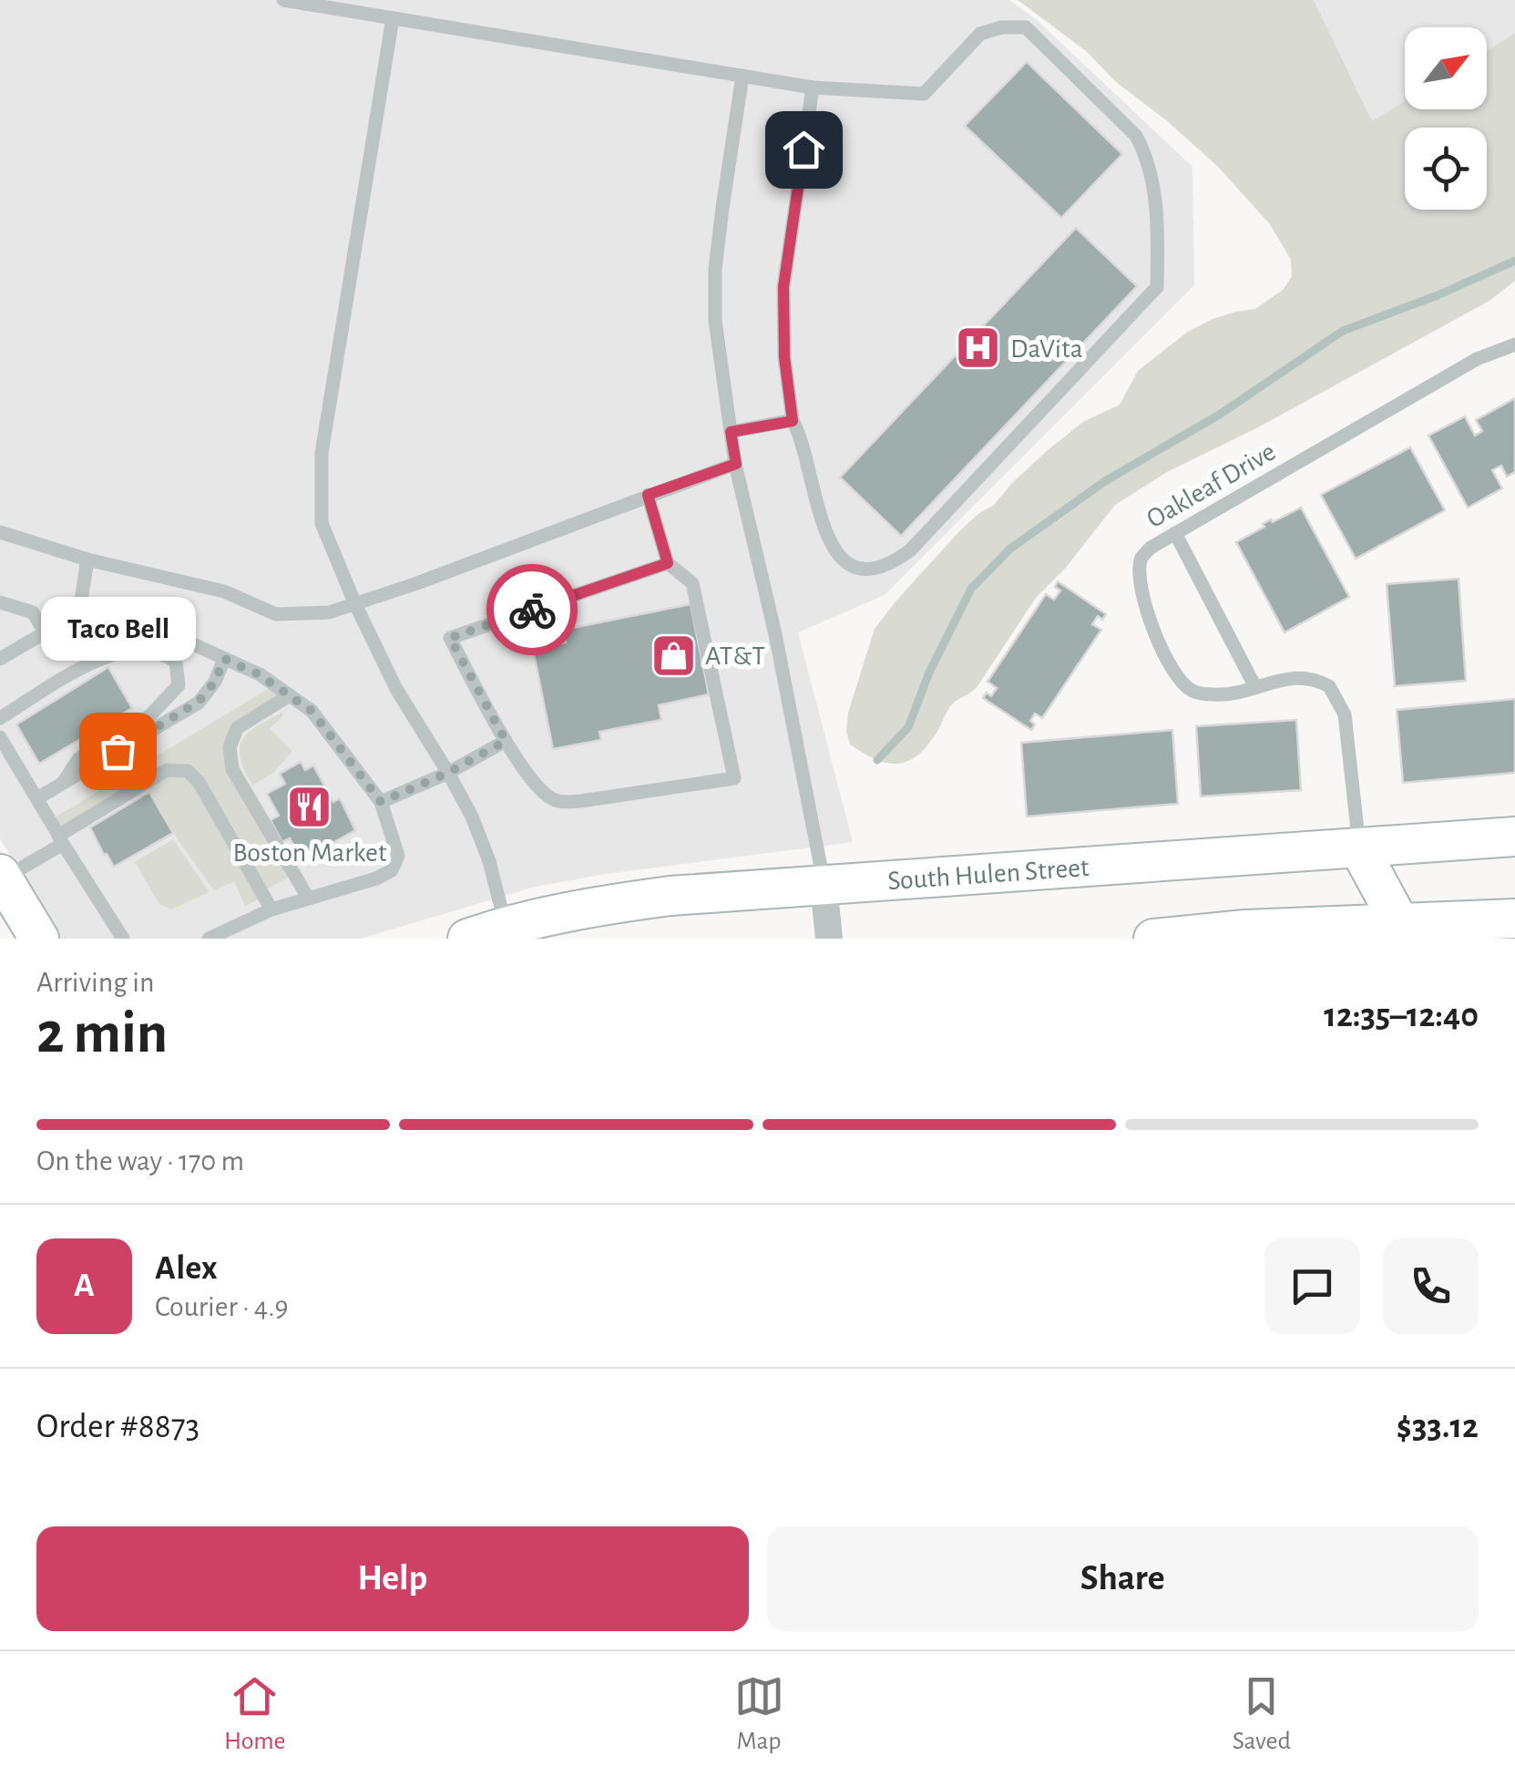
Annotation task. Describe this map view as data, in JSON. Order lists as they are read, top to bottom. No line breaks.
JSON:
{"streets":{"main road":["South Hulen Street"],"lane":["Oakleaf Drive"]},"crossings":[["Oakleaf Drive","South Hulen Street"]],"places":{"hospital":["DaVita"],"shop":["AT&T"],"other":["Taco Bell"],"restaurant":["Boston Market"]},"north":"top right","page":{"bubble":"Taco Bell","heading":["2 min","Arriving in","12:35–12:40"],"panel":["Alex","Courier · 4.9","Order #8873","$33.12"],"bar":"On the way · 170 m","round":"A","buttons":["Help","Share"],"tabs":["Home","Map","Saved"]}}
